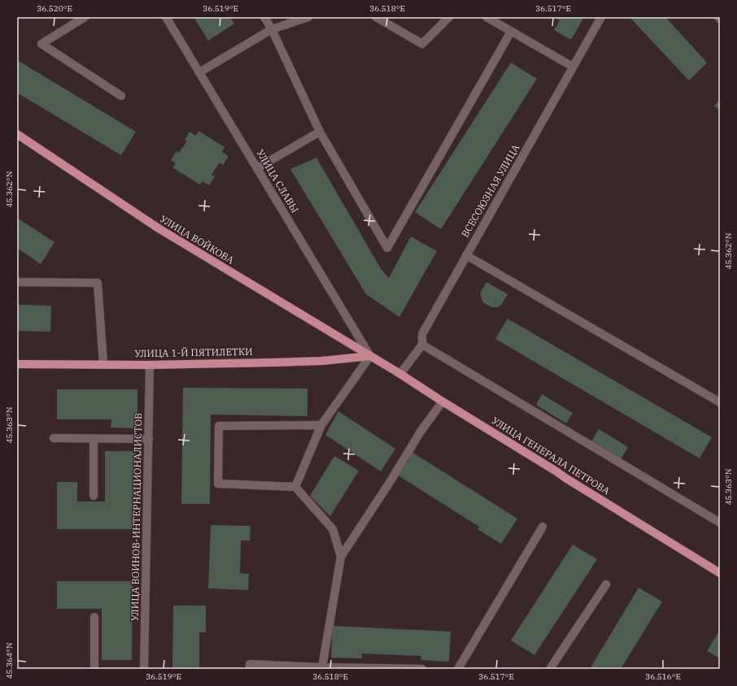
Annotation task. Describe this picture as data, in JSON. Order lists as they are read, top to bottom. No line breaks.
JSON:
{"streets":{"main road":["УЛИЦА ВОЙКОВА","УЛИЦА 1-Й ПЯТИЛЕТКИ","УЛИЦА ГЕНЕРАЛА ПЕТРОВА"],"street":["УЛИЦА СЛАВЫ","ВСЕСОЮЗНАЯ УЛИЦА","УЛИЦА ВОИНОВ-ИНТЕРНАЦИОНАЛИСТОВ"]},"crossings":[["УЛИЦА СЛАВЫ","УЛИЦА ВОЙКОВА"],["УЛИЦА СЛАВЫ","УЛИЦА 1-Й ПЯТИЛЕТКИ"],["УЛИЦА СЛАВЫ","УЛИЦА ГЕНЕРАЛА ПЕТРОВА"],["ВСЕСОЮЗНАЯ УЛИЦА","УЛИЦА ГЕНЕРАЛА ПЕТРОВА"],["УЛИЦА ВОЙКОВА","УЛИЦА 1-Й ПЯТИЛЕТКИ"],["УЛИЦА ВОЙКОВА","УЛИЦА ГЕНЕРАЛА ПЕТРОВА"],["УЛИЦА 1-Й ПЯТИЛЕТКИ","УЛИЦА ГЕНЕРАЛА ПЕТРОВА"],["УЛИЦА 1-Й ПЯТИЛЕТКИ","УЛИЦА ВОИНОВ-ИНТЕРНАЦИОНАЛИСТОВ"]],"coordinates":["36.520°E","36.519°E","36.518°E","36.517°E","45.362°N","45.363°N","45.364°N","36.516°E"]}
